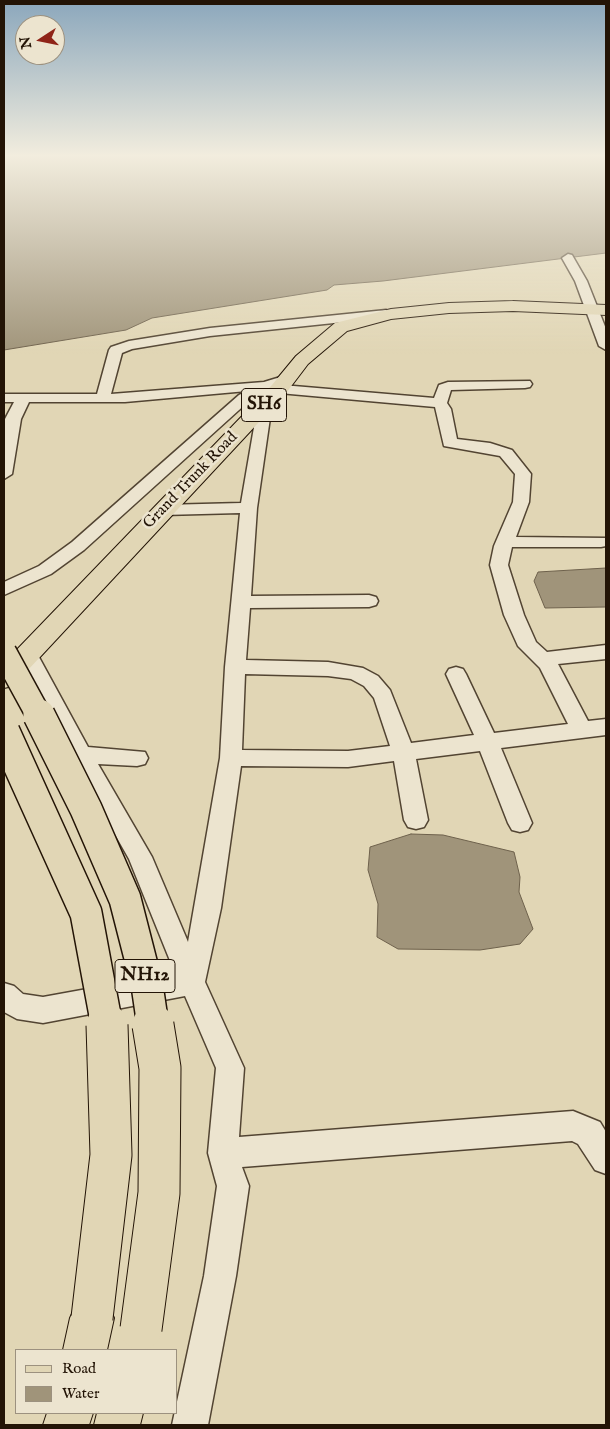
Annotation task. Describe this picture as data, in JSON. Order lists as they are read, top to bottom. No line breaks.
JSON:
{"streets":{"main road":["SH6","Grand Trunk Road","NH12"]},"crossings":[["Grand Trunk Road","NH12"]],"legend":["Road","Water"],"north":"left"}
